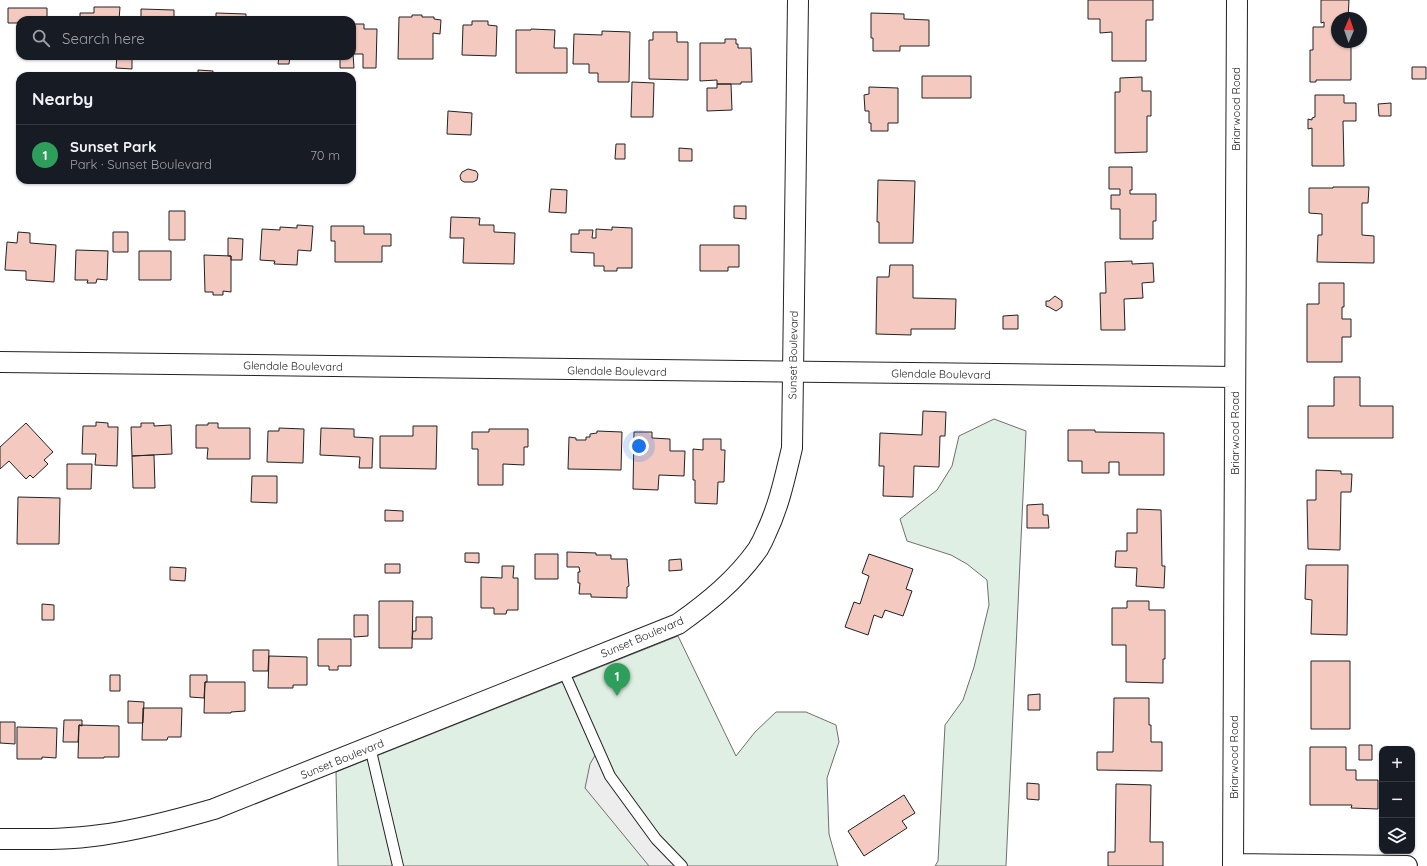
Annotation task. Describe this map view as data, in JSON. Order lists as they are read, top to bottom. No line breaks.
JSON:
{"streets":{"street":["Briarwood Road","Sunset Boulevard","Glendale Boulevard"]},"crossings":[["Briarwood Road","Glendale Boulevard"],["Sunset Boulevard","Glendale Boulevard"]],"north":"top","page":{"search":"Search here","heading":"Nearby","list":[{"mark":"1","name":"Sunset Park","note":"Park · Sunset Boulevard","value":"70 m"}],"pins":"1","map_buttons":["+","−"]}}
